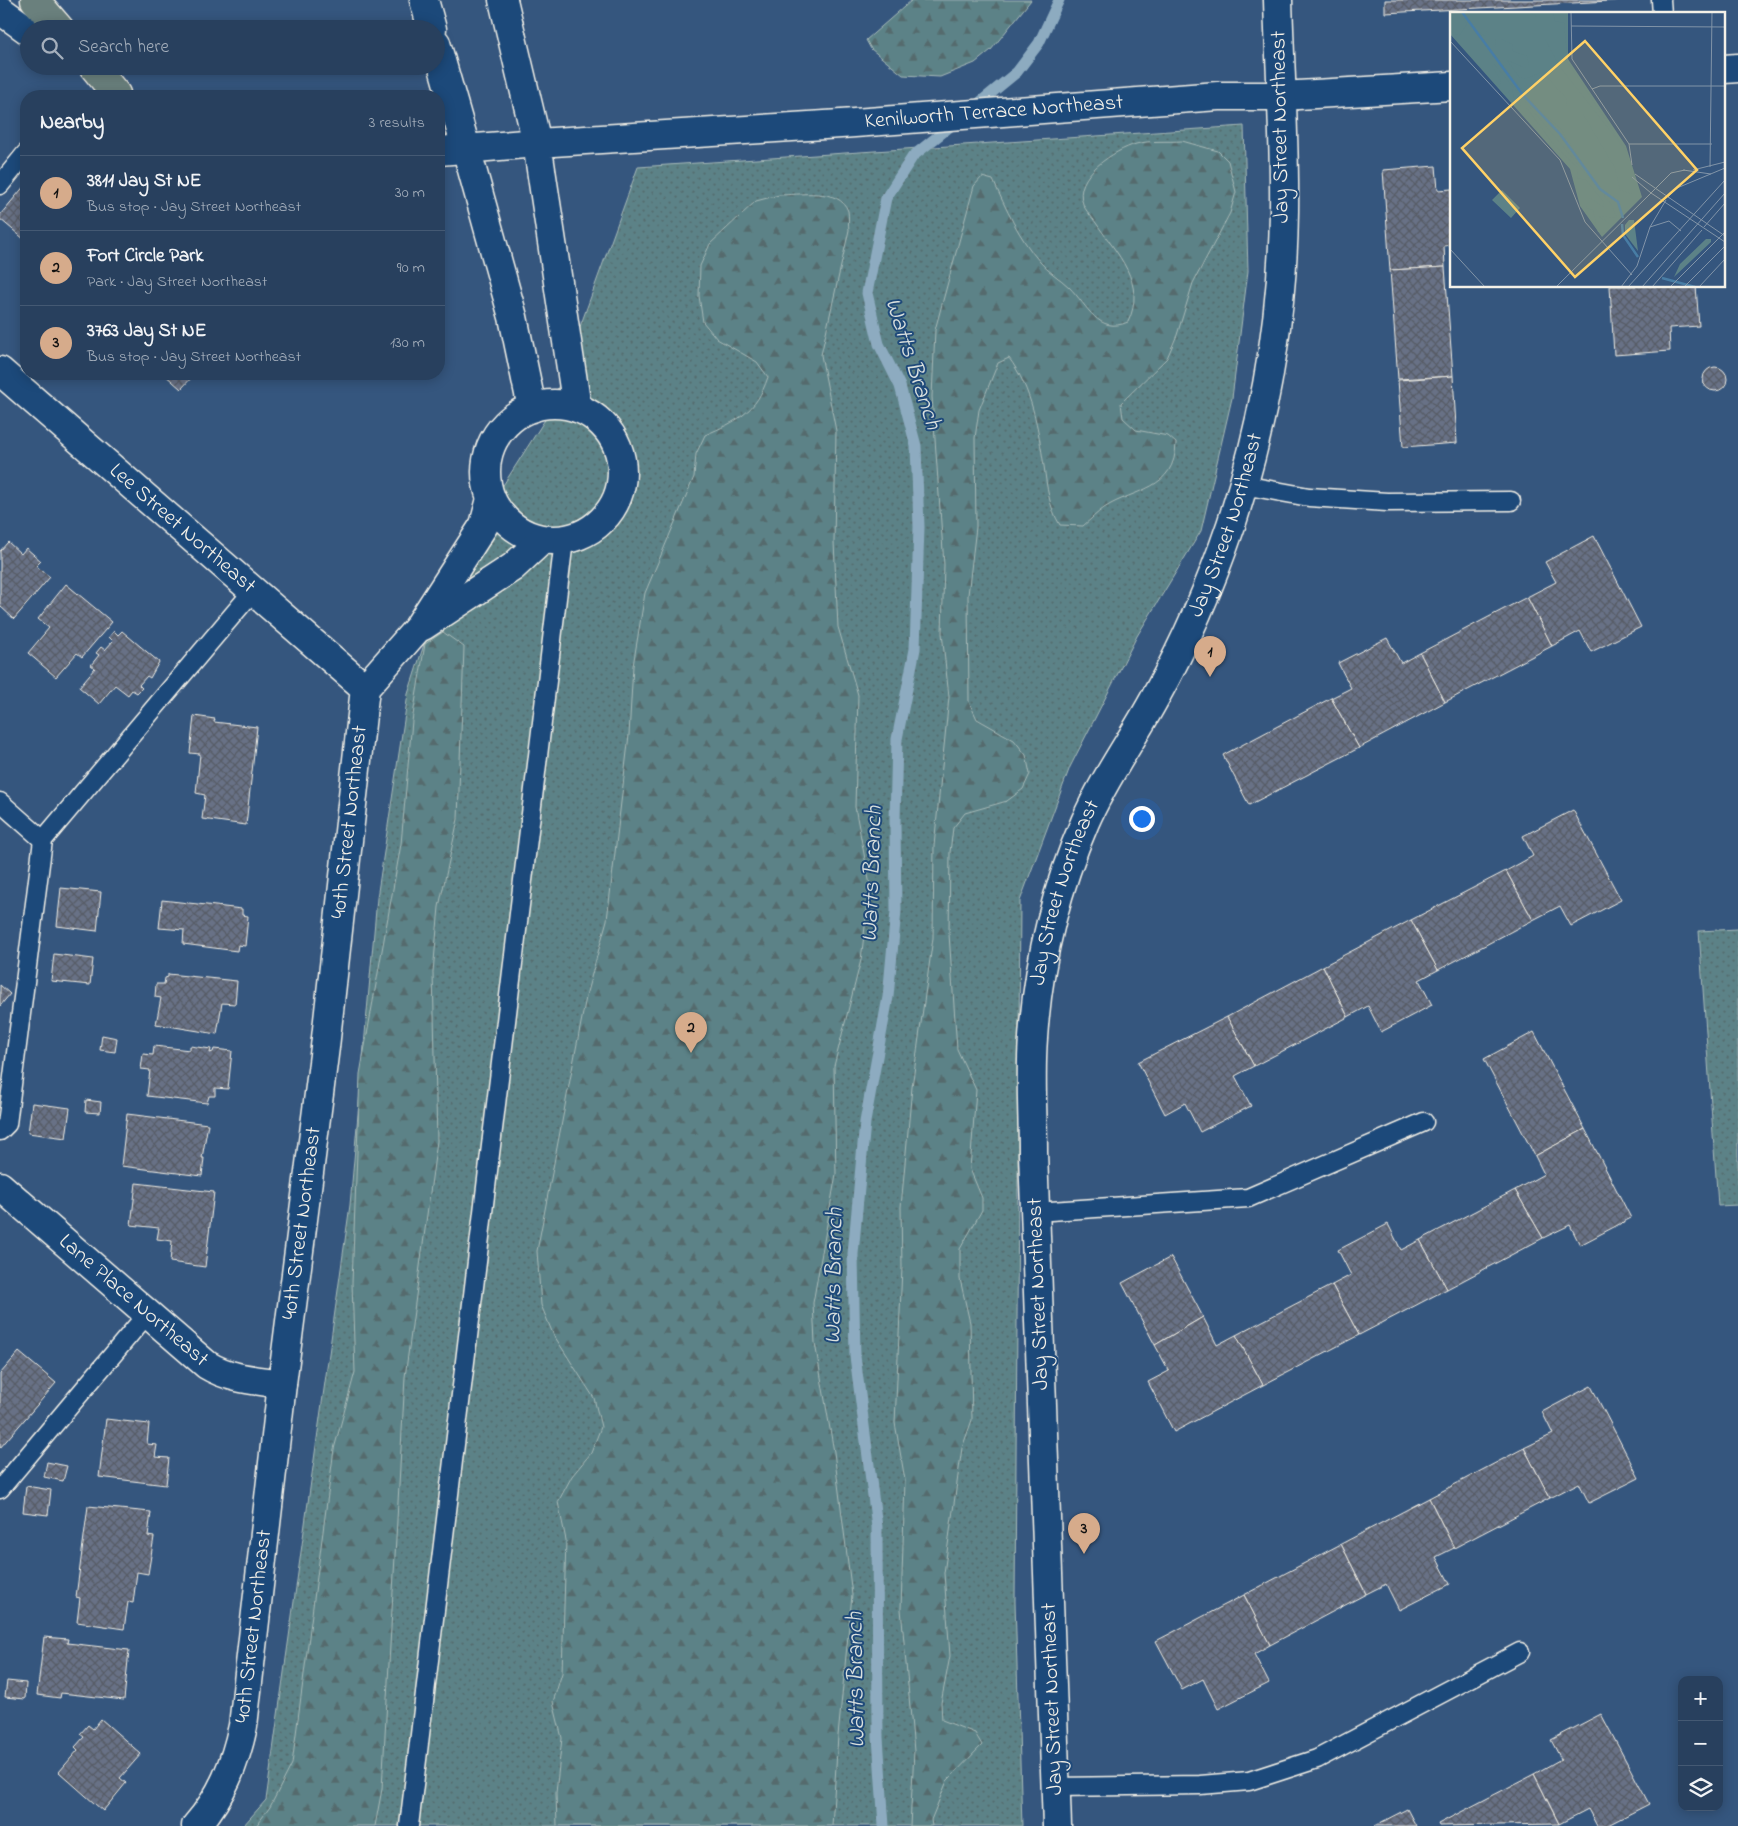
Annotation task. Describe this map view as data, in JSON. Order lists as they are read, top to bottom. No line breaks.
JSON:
{"streets":{"street":["Kenilworth Terrace Northeast","Jay Street Northeast","Lee Street Northeast","40th Street Northeast","Lane Place Northeast"]},"crossings":[["Kenilworth Terrace Northeast","Jay Street Northeast"],["Lee Street Northeast","40th Street Northeast"],["40th Street Northeast","Lane Place Northeast"]],"water":["Watts Branch"],"page":{"search":"Search here","heading":["Nearby","3 results"],"list":[{"mark":"1","name":"3811 Jay St NE","note":"Bus stop · Jay Street Northeast","value":"30 m"},{"mark":"2","name":"Fort Circle Park","note":"Park · Jay Street Northeast","value":"90 m"},{"mark":"3","name":"3763 Jay St NE","note":"Bus stop · Jay Street Northeast","value":"130 m"}],"pins":["1","2","3"],"map_buttons":["+","−"]}}
